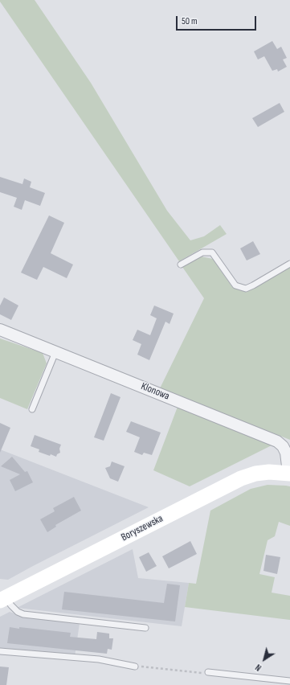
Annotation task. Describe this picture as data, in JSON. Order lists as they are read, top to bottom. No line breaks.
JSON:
{"streets":{"main road":["Boryszewska"],"street":["Klonowa"]},"crossings":[["Klonowa","Boryszewska"]],"scale_bar":"50 m","north":"bottom left"}
